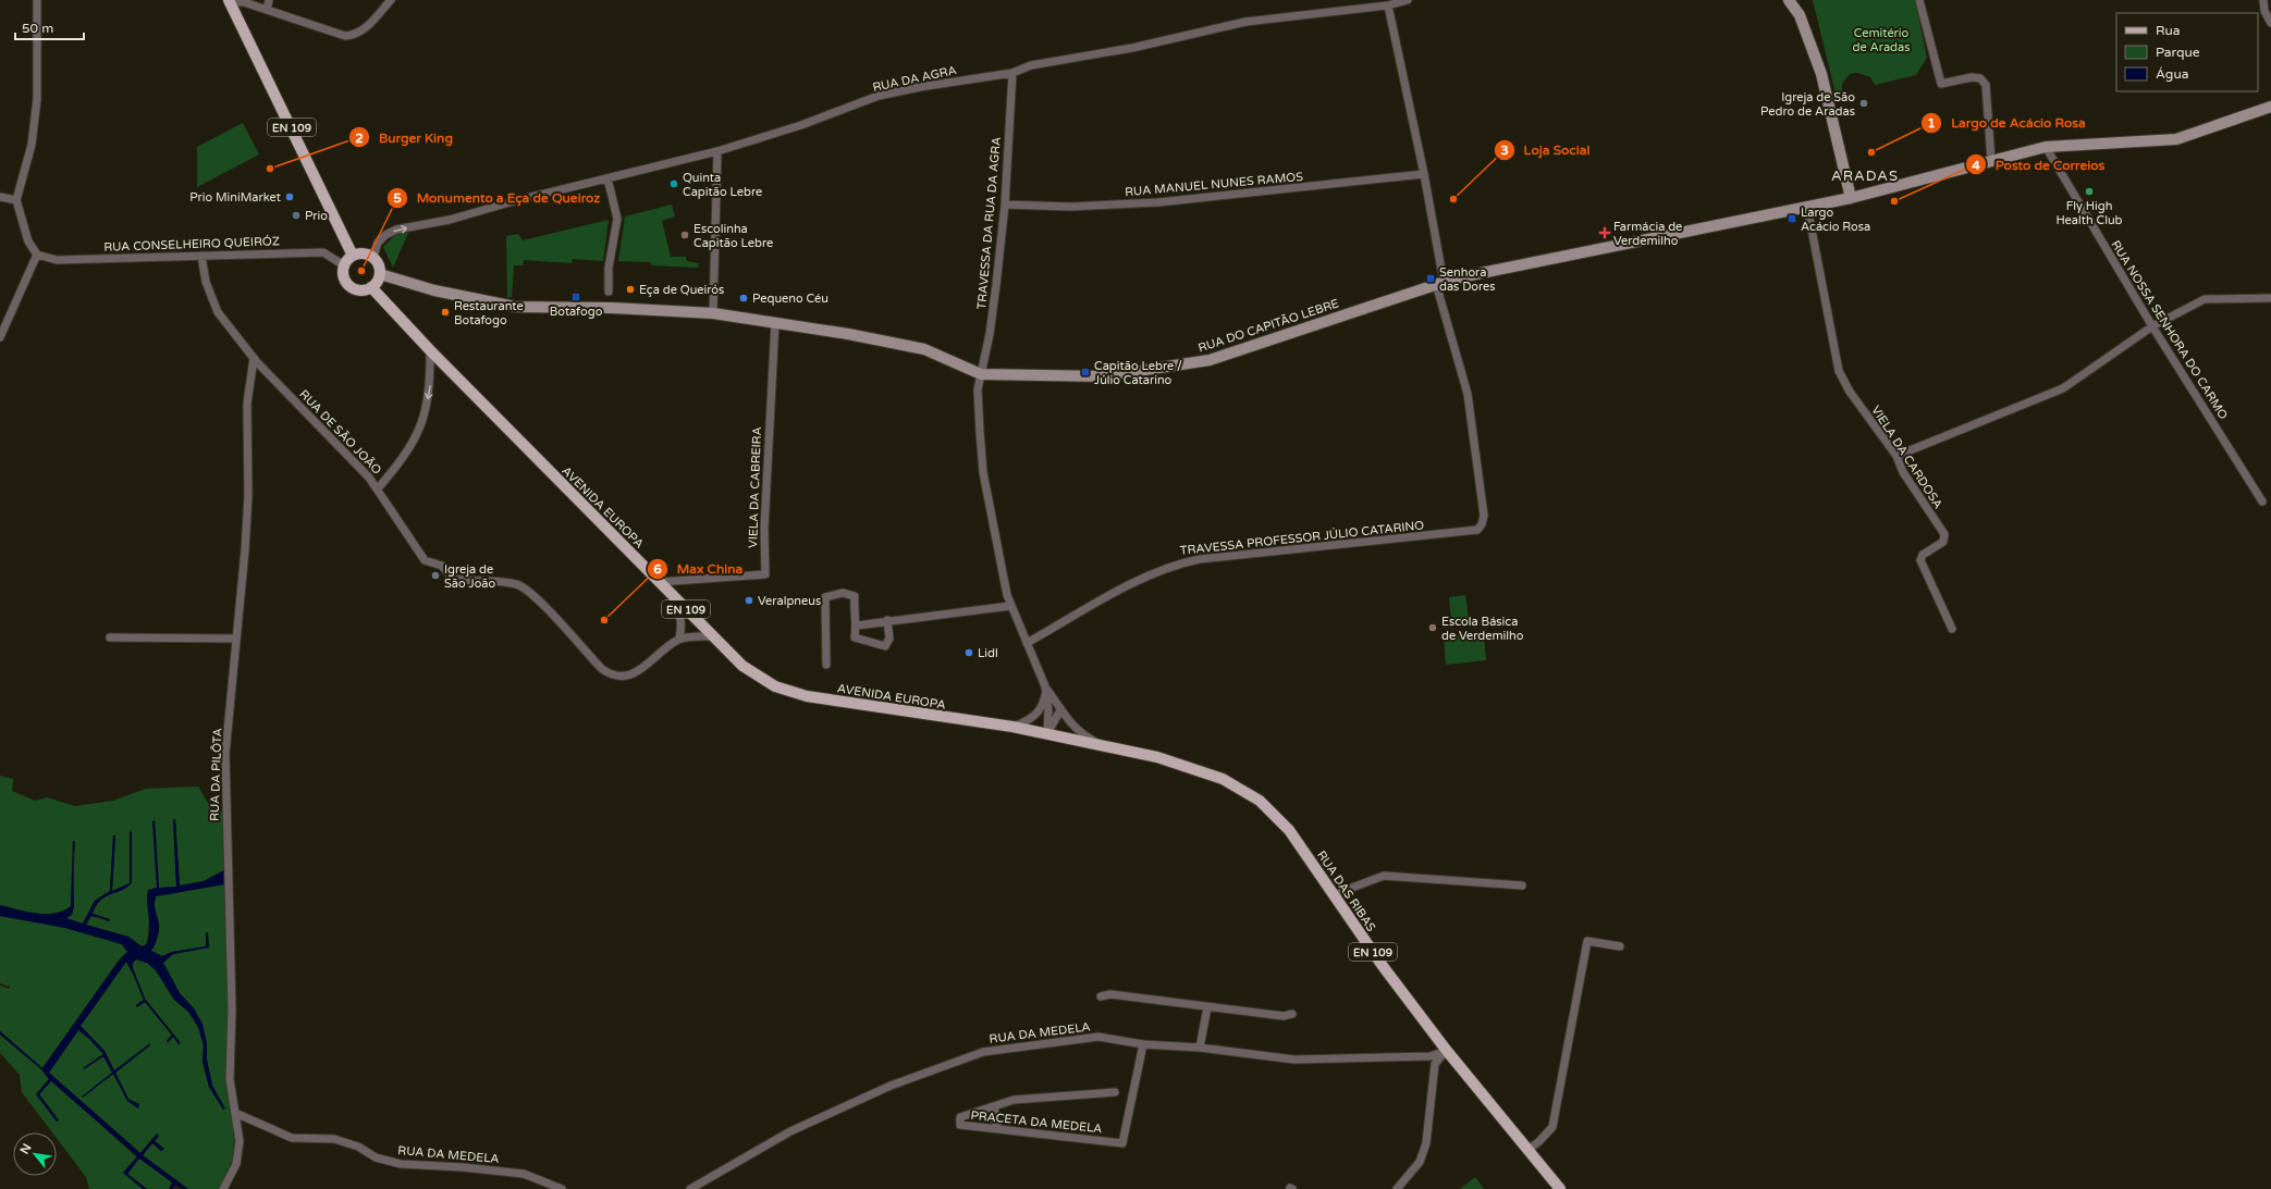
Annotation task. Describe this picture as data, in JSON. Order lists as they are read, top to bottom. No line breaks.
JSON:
{"streets":{"main road":["EN 109","RUA DO CAPITÃO LEBRE","AVENIDA EUROPA","RUA DAS RIBAS"],"street":["RUA DA AGRA","RUA MANUEL NUNES RAMOS","TRAVESSA DA RUA DA AGRA","RUA CONSELHEIRO QUEIRÓZ","RUA NOSSA SENHORA DO CARMO","RUA DE SÃO JOÃO","VIELA DA CARDOSA","VIELA DA CABREIRA","TRAVESSA PROFESSOR JÚLIO CATARINO","RUA DA PILÔTA","RUA DA MEDELA","PRACETA DA MEDELA"]},"crossings":[["RUA DA AGRA","EN 109"],["RUA DA AGRA","TRAVESSA DA RUA DA AGRA"],["RUA DA AGRA","RUA CONSELHEIRO QUEIRÓZ"],["RUA DA AGRA","RUA DO CAPITÃO LEBRE"],["RUA DA AGRA","AVENIDA EUROPA"],["EN 109","RUA CONSELHEIRO QUEIRÓZ"],["EN 109","RUA DO CAPITÃO LEBRE"],["EN 109","AVENIDA EUROPA"],["RUA MANUEL NUNES RAMOS","TRAVESSA DA RUA DA AGRA"],["TRAVESSA DA RUA DA AGRA","RUA DO CAPITÃO LEBRE"],["TRAVESSA DA RUA DA AGRA","TRAVESSA PROFESSOR JÚLIO CATARINO"],["RUA CONSELHEIRO QUEIRÓZ","RUA DO CAPITÃO LEBRE"],["RUA CONSELHEIRO QUEIRÓZ","RUA DE SÃO JOÃO"],["RUA CONSELHEIRO QUEIRÓZ","AVENIDA EUROPA"],["RUA DO CAPITÃO LEBRE","RUA NOSSA SENHORA DO CARMO"],["RUA DO CAPITÃO LEBRE","VIELA DA CARDOSA"],["RUA DO CAPITÃO LEBRE","VIELA DA CABREIRA"],["RUA DO CAPITÃO LEBRE","AVENIDA EUROPA"],["RUA DO CAPITÃO LEBRE","TRAVESSA PROFESSOR JÚLIO CATARINO"],["RUA DE SÃO JOÃO","RUA DA PILÔTA"],["VIELA DA CABREIRA","AVENIDA EUROPA"],["AVENIDA EUROPA","RUA DAS RIBAS"],["RUA DA PILÔTA","RUA DA MEDELA"],["RUA DAS RIBAS","RUA DA MEDELA"],["RUA DA MEDELA","PRACETA DA MEDELA"]],"districts":["ARADAS"],"parks":["Cemitério de Aradas"],"places":{"other":["Igreja de São Pedro de Aradas","Largo de Acácio Rosa","Burger King","Quinta Capitão Lebre","Fly High Health Club","Prio MiniMarket","Loja Social","Posto de Correios","Prio","Escolinha Capitão Lebre","Monumento a Eça de Queiroz","Eça de Queirós","Pequeno Céu","Restaurante Botafogo","Igreja de São João","Veralpneus","Max China","Escola Básica de Verdemilho","Lidl"],"transit":["Largo Acácio Rosa","Senhora das Dores","Botafogo","Capitão Lebre / Júlio Catarino"],"health":["Farmácia de Verdemilho"]},"legend":["Rua","Parque","Água"],"scale_bar":"50 m","north":"top left"}
